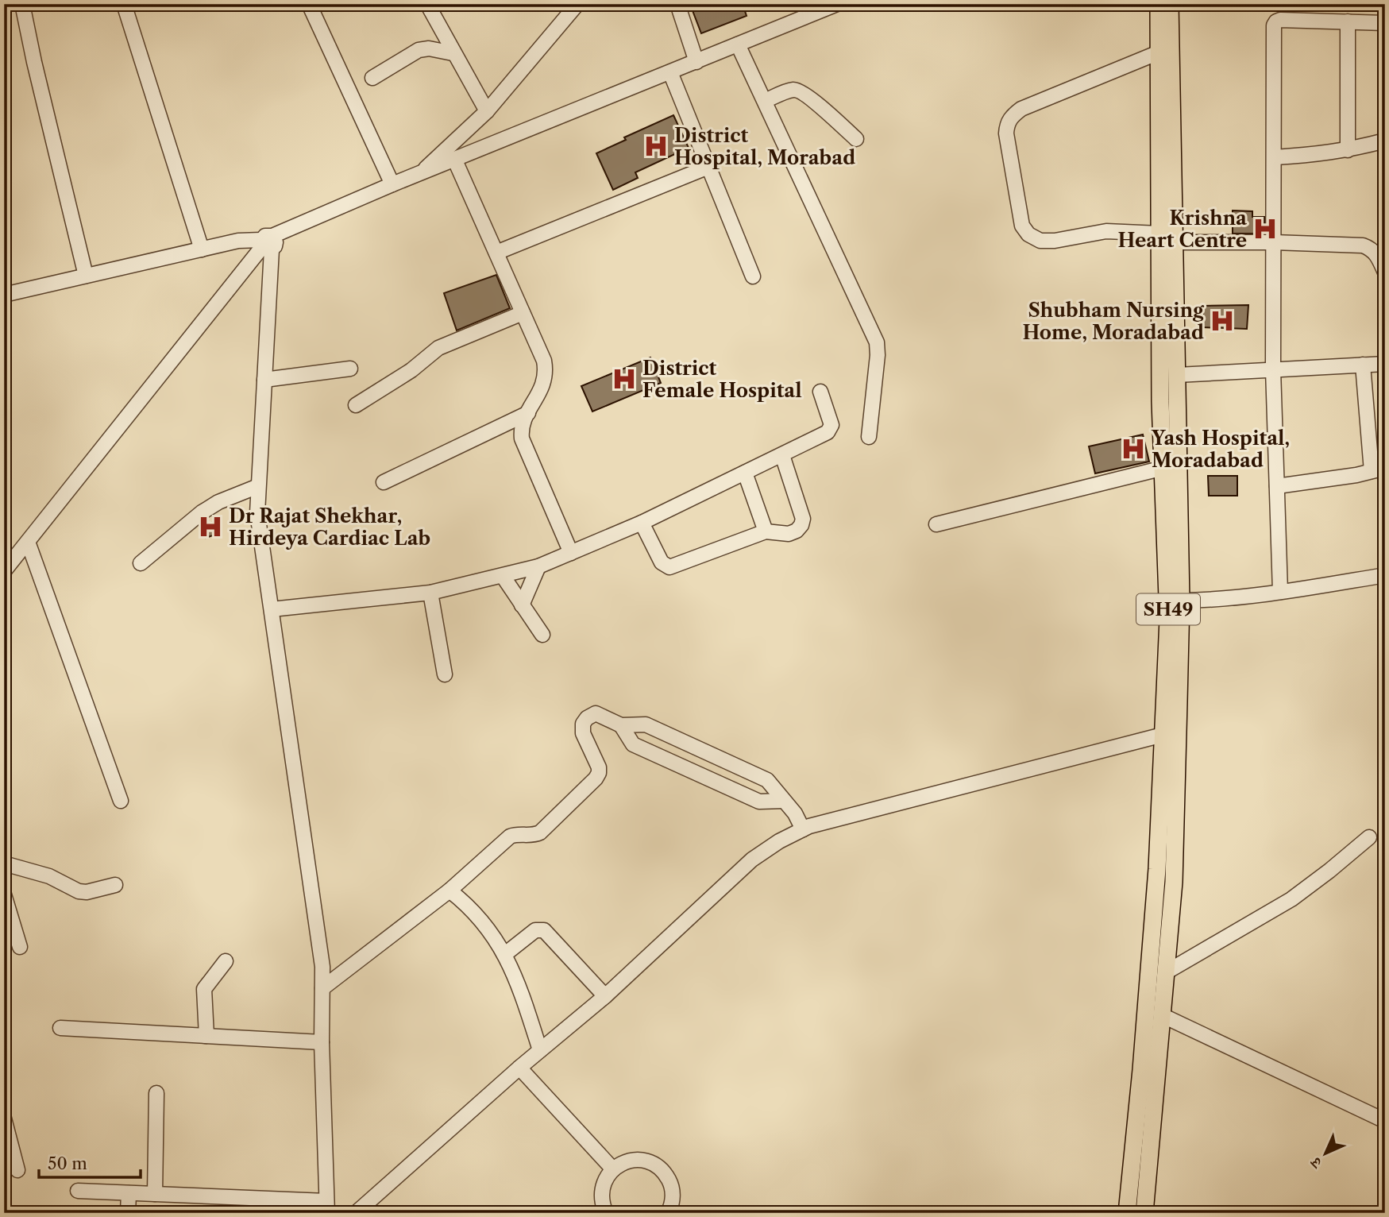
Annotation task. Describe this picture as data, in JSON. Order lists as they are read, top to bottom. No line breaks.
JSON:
{"streets":{"main road":["SH49"]},"places":{"hospital":["District Hospital, Morabad","Krishna Heart Centre","Shubham Nursing Home, Moradabad","District Female Hospital","Yash Hospital, Moradabad","Dr Rajat Shekhar, Hirdeya Cardiac Lab"]},"scale_bar":"50 m","north":"bottom left"}
